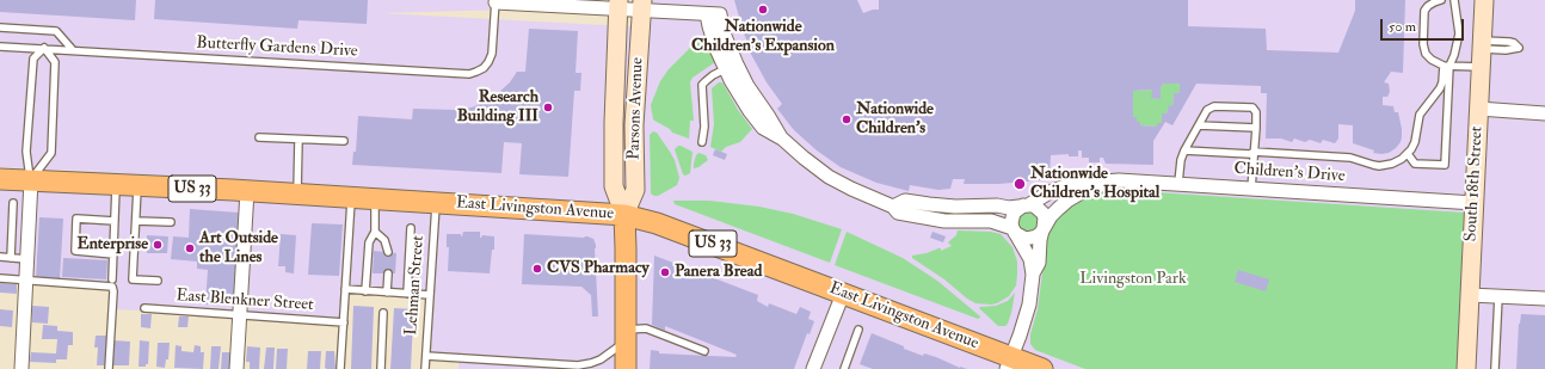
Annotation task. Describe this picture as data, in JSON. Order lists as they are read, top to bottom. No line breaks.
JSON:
{"streets":{"main road":["Parsons Avenue","US 33","East Livingston Avenue"],"street":["Children's Drive","South 18th Street"],"lane":["Butterfly Gardens Drive","Lehman Street","East Blenkner Street"]},"crossings":[["Parsons Avenue","East Livingston Avenue"],["Children's Drive","South 18th Street"],["East Livingston Avenue","Lehman Street"]],"parks":["Livingston Park"],"places":["Nationwide Children's Expansion","Research Building III","Nationwide Children's","Nationwide Children's Hospital","Enterprise","Art Outside the Lines","CVS Pharmacy","Panera Bread"],"scale_bar":"50 m"}
